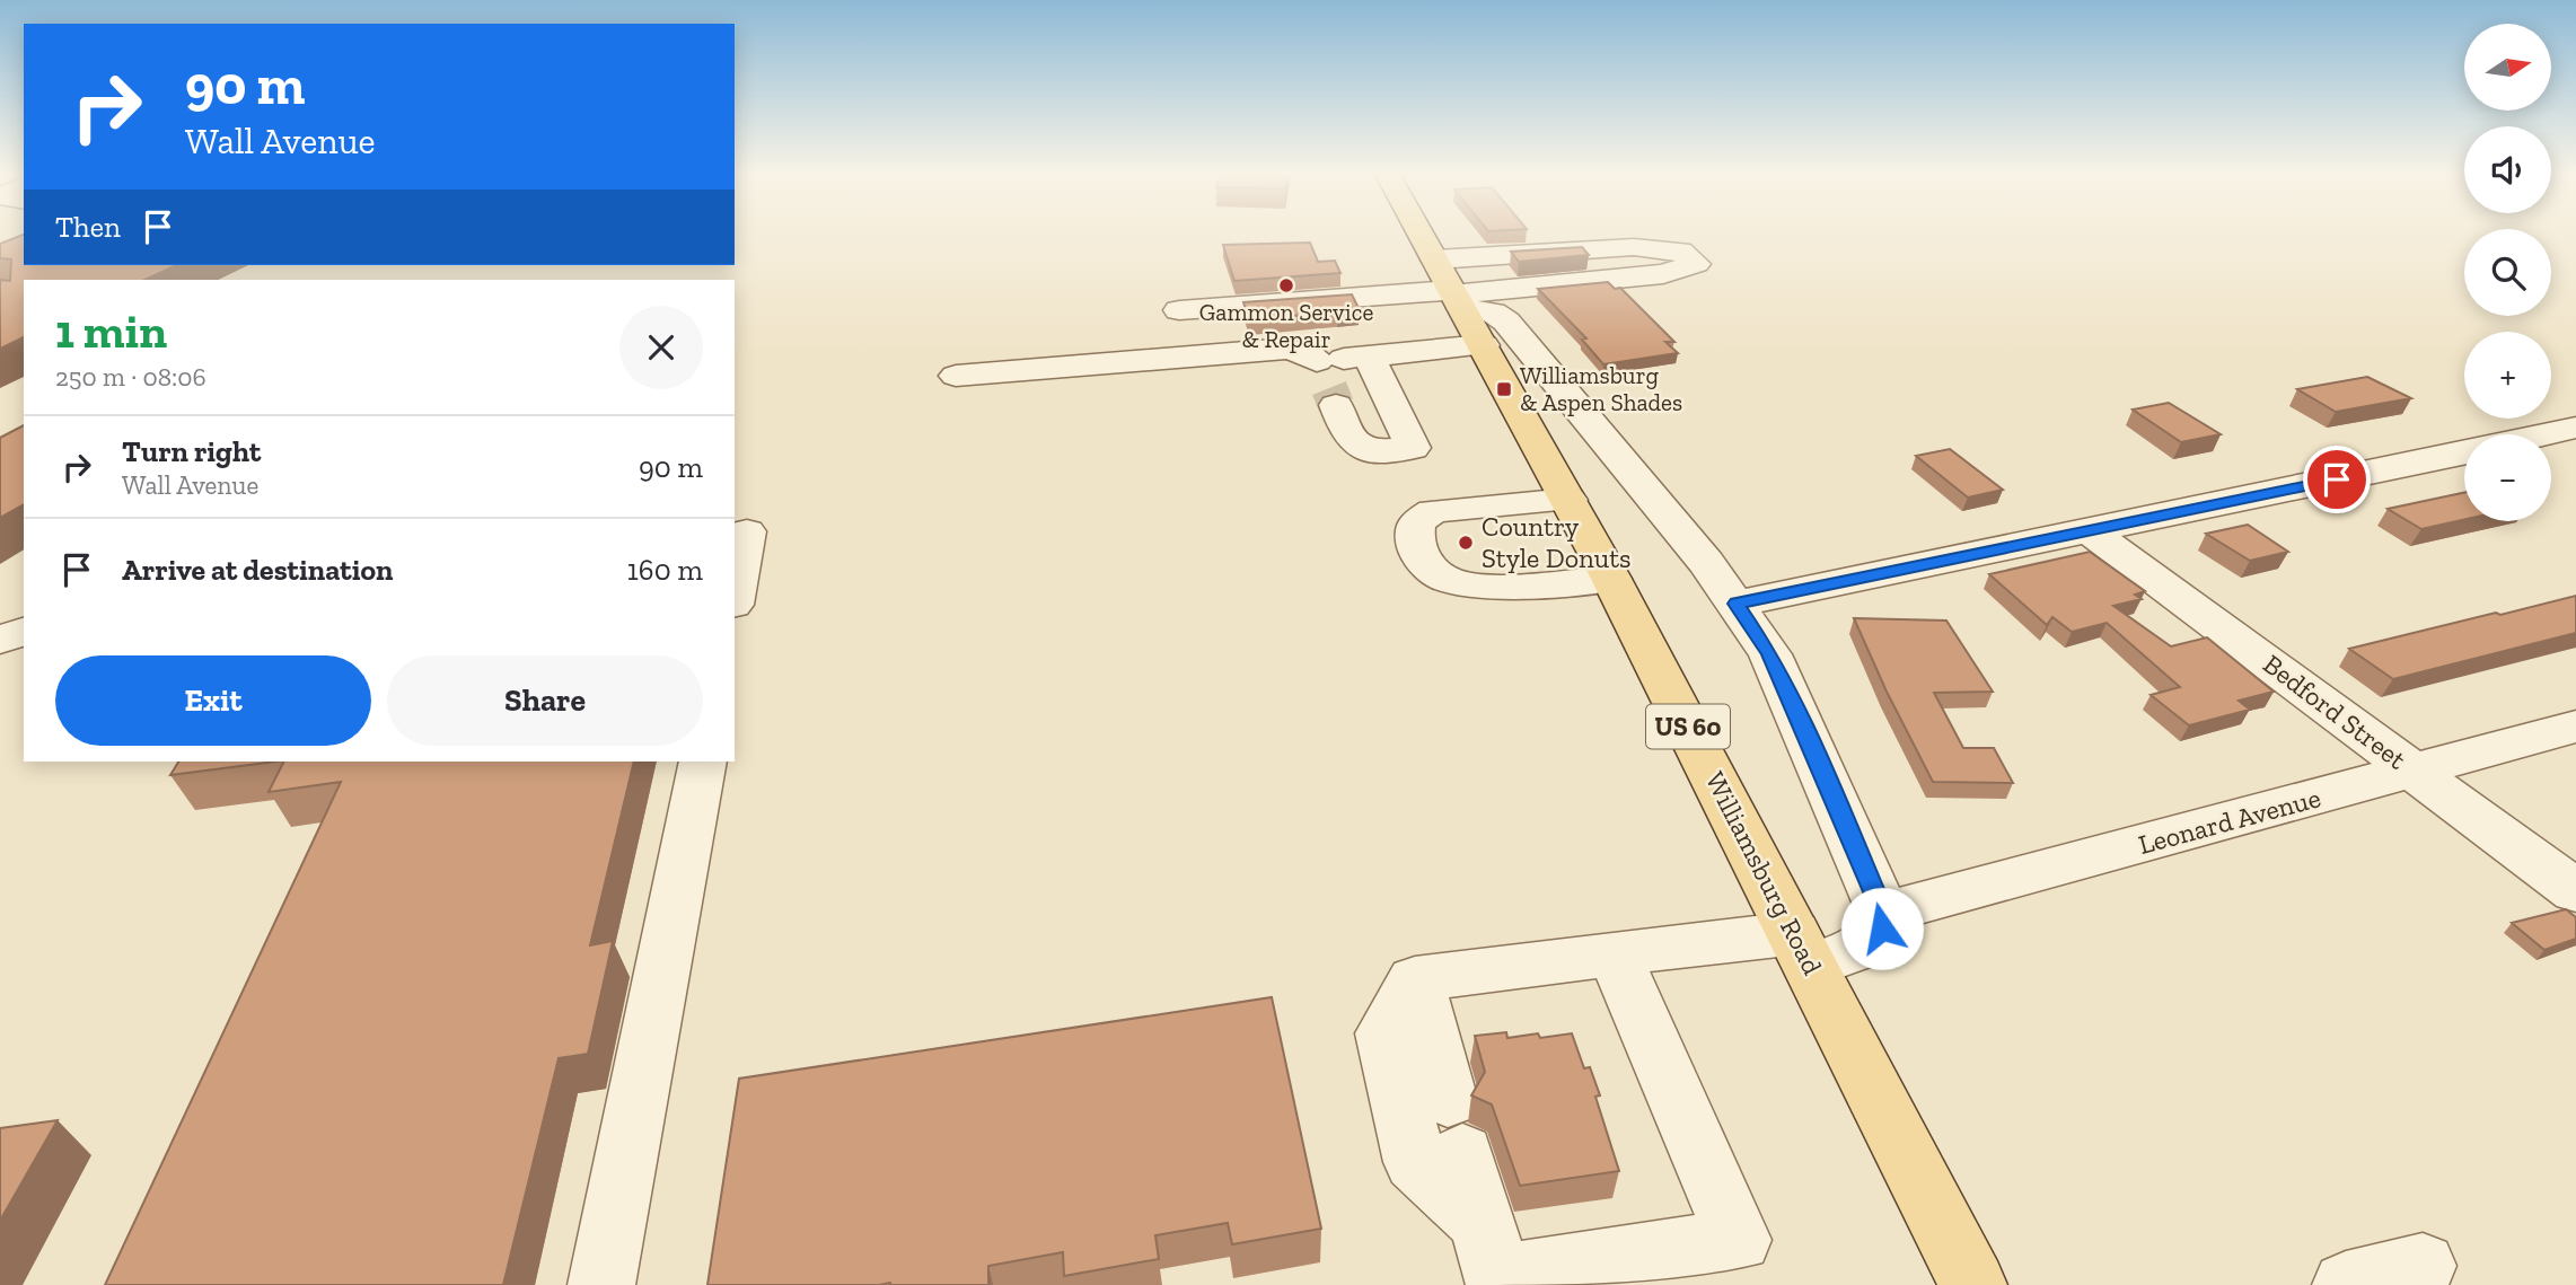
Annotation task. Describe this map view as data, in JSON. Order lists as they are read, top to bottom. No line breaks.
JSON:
{"streets":{"main road":["US 60","Williamsburg Road"],"street":["Bedford Street","Leonard Avenue"]},"crossings":[["Bedford Street","Leonard Avenue"]],"places":{"other":["Gammon Service & Repair","Country Style Donuts"],"transit":["Williamsburg & Aspen Shades"]},"north":"right","page":{"map_buttons":["+","−"],"turn":["90 m","Wall Avenue"],"then":"Then","heading":["1 min","250 m · 08:06"],"list":[{"name":"Turn right","note":"Wall Avenue","value":"90 m"},{"name":"Arrive at destination","value":"160 m"}],"buttons":["Exit","Share"]}}
